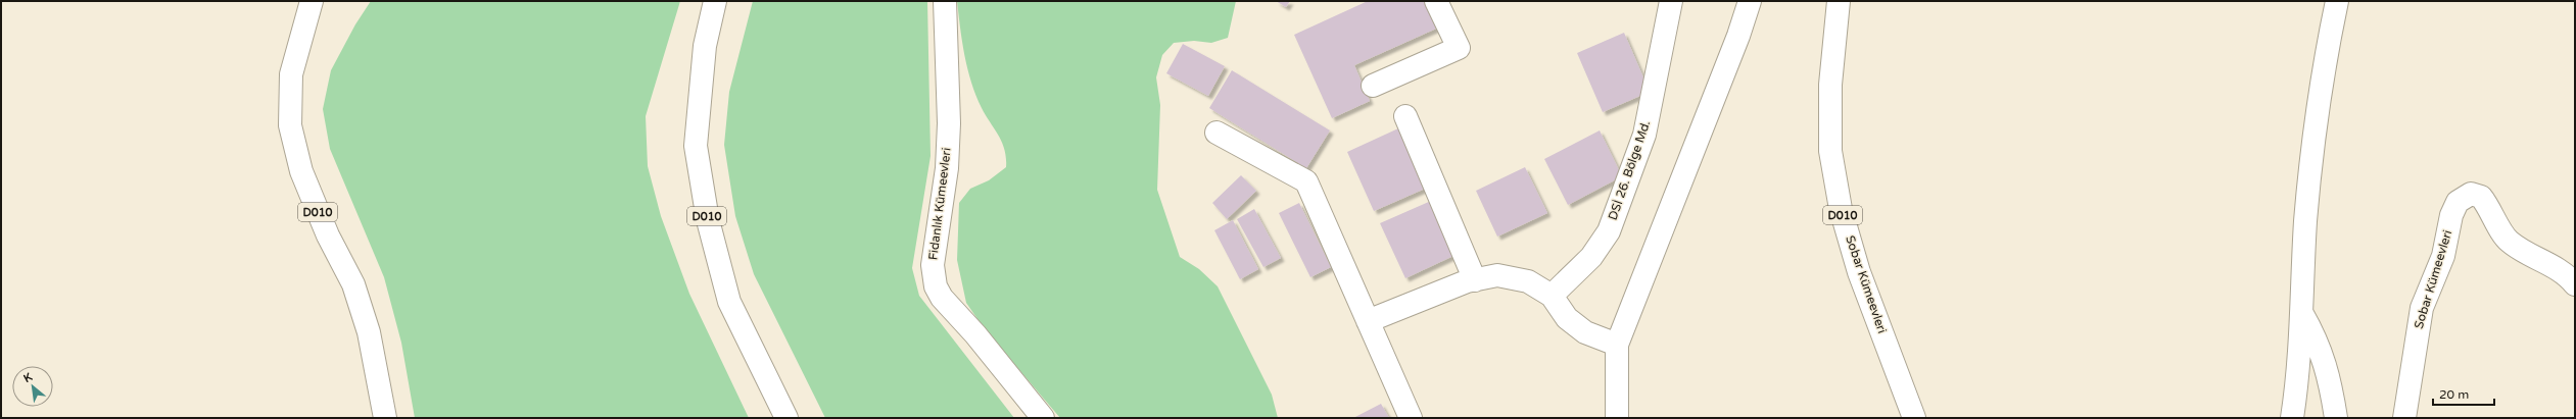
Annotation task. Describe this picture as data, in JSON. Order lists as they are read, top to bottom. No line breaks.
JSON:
{"streets":{"street":["DSİ 26. Bölge Md.","Fidanlık Kümeevleri","D010","Sobar Kümeevleri"]},"scale_bar":"20 m","north":"top left"}
